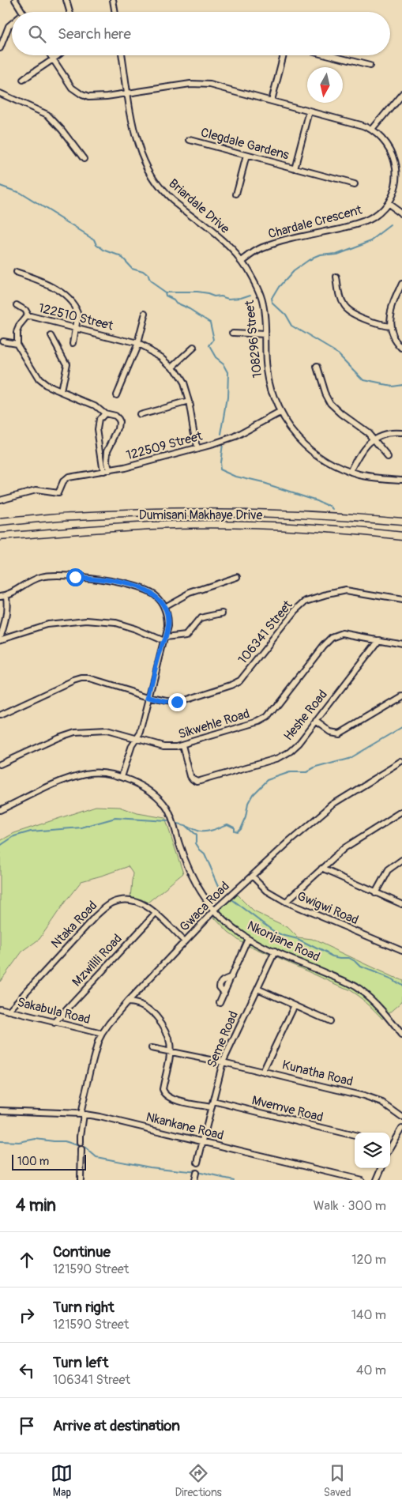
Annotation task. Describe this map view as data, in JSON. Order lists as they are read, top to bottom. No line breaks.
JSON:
{"streets":{"main road":["Dumisani Makhaye Drive"],"street":["Clegdale Gardens","Briardale Drive","Chardale Crescent","122510 Street","108296 Street","122509 Street","106341 Street","Heshe Road","Sikwehle Road","Gwaca Road","Gwigwi Road","Ntaka Road","Nkonjane Road","Mzwilili Road","Sakabula Road","Seme Road","Kunatha Road","Mvemve Road","Nkankane Road"]},"crossings":[["Clegdale Gardens","Chardale Crescent"],["Briardale Drive","Chardale Crescent"],["Briardale Drive","108296 Street"],["Chardale Crescent","108296 Street"],["122510 Street","122509 Street"],["108296 Street","122509 Street"],["Heshe Road","Sikwehle Road"],["Gwaca Road","Gwigwi Road"],["Gwaca Road","Ntaka Road"],["Gwaca Road","Nkonjane Road"],["Gwaca Road","Sakabula Road"],["Gwaca Road","Nkankane Road"],["Ntaka Road","Mzwilili Road"],["Ntaka Road","Sakabula Road"],["Nkonjane Road","Seme Road"],["Mzwilili Road","Sakabula Road"],["Seme Road","Kunatha Road"],["Seme Road","Mvemve Road"],["Seme Road","Nkankane Road"]],"scale_bar":"100 m","north":"bottom","page":{"search":"Search here","scale":"100 m","heading":["4 min","Walk · 300 m"],"list":[["Continue","121590 Street","120 m"],["Turn right","121590 Street","140 m"],["Turn left","106341 Street","40 m"],"Arrive at destination"],"nav":["Map","Directions","Saved"]}}
